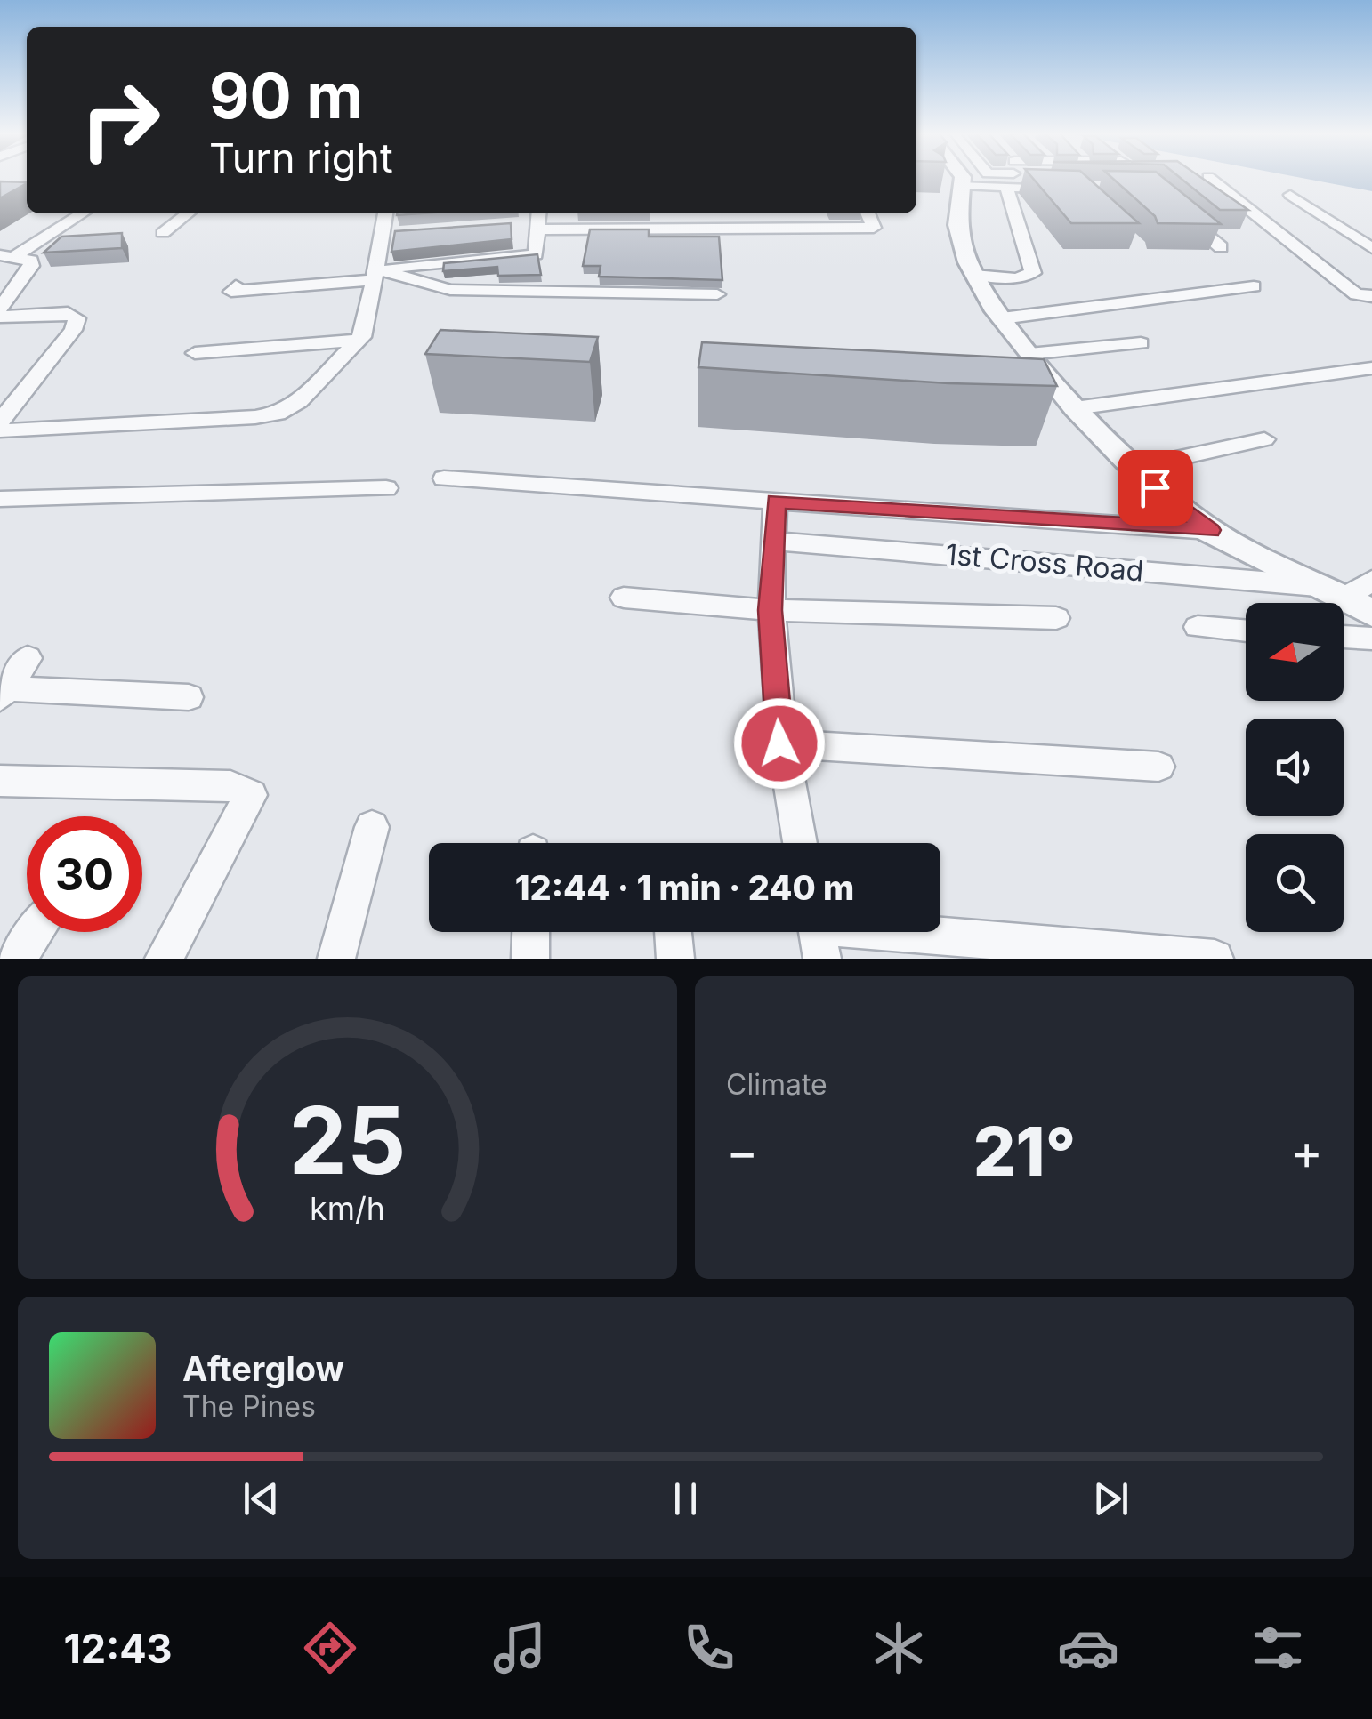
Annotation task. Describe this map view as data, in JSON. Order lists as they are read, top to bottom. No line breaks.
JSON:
{"streets":{"street":["1st Cross Road"]},"north":"left","page":{"turn":["90 m","Turn right"],"limit":"30","trip":"12:44 · 1 min · 240 m","tile":"Climate","heat":["−","21°","+"],"song":["Afterglow","The Pines"],"tabs":"12:43","gauge":["25","km/h"]}}
